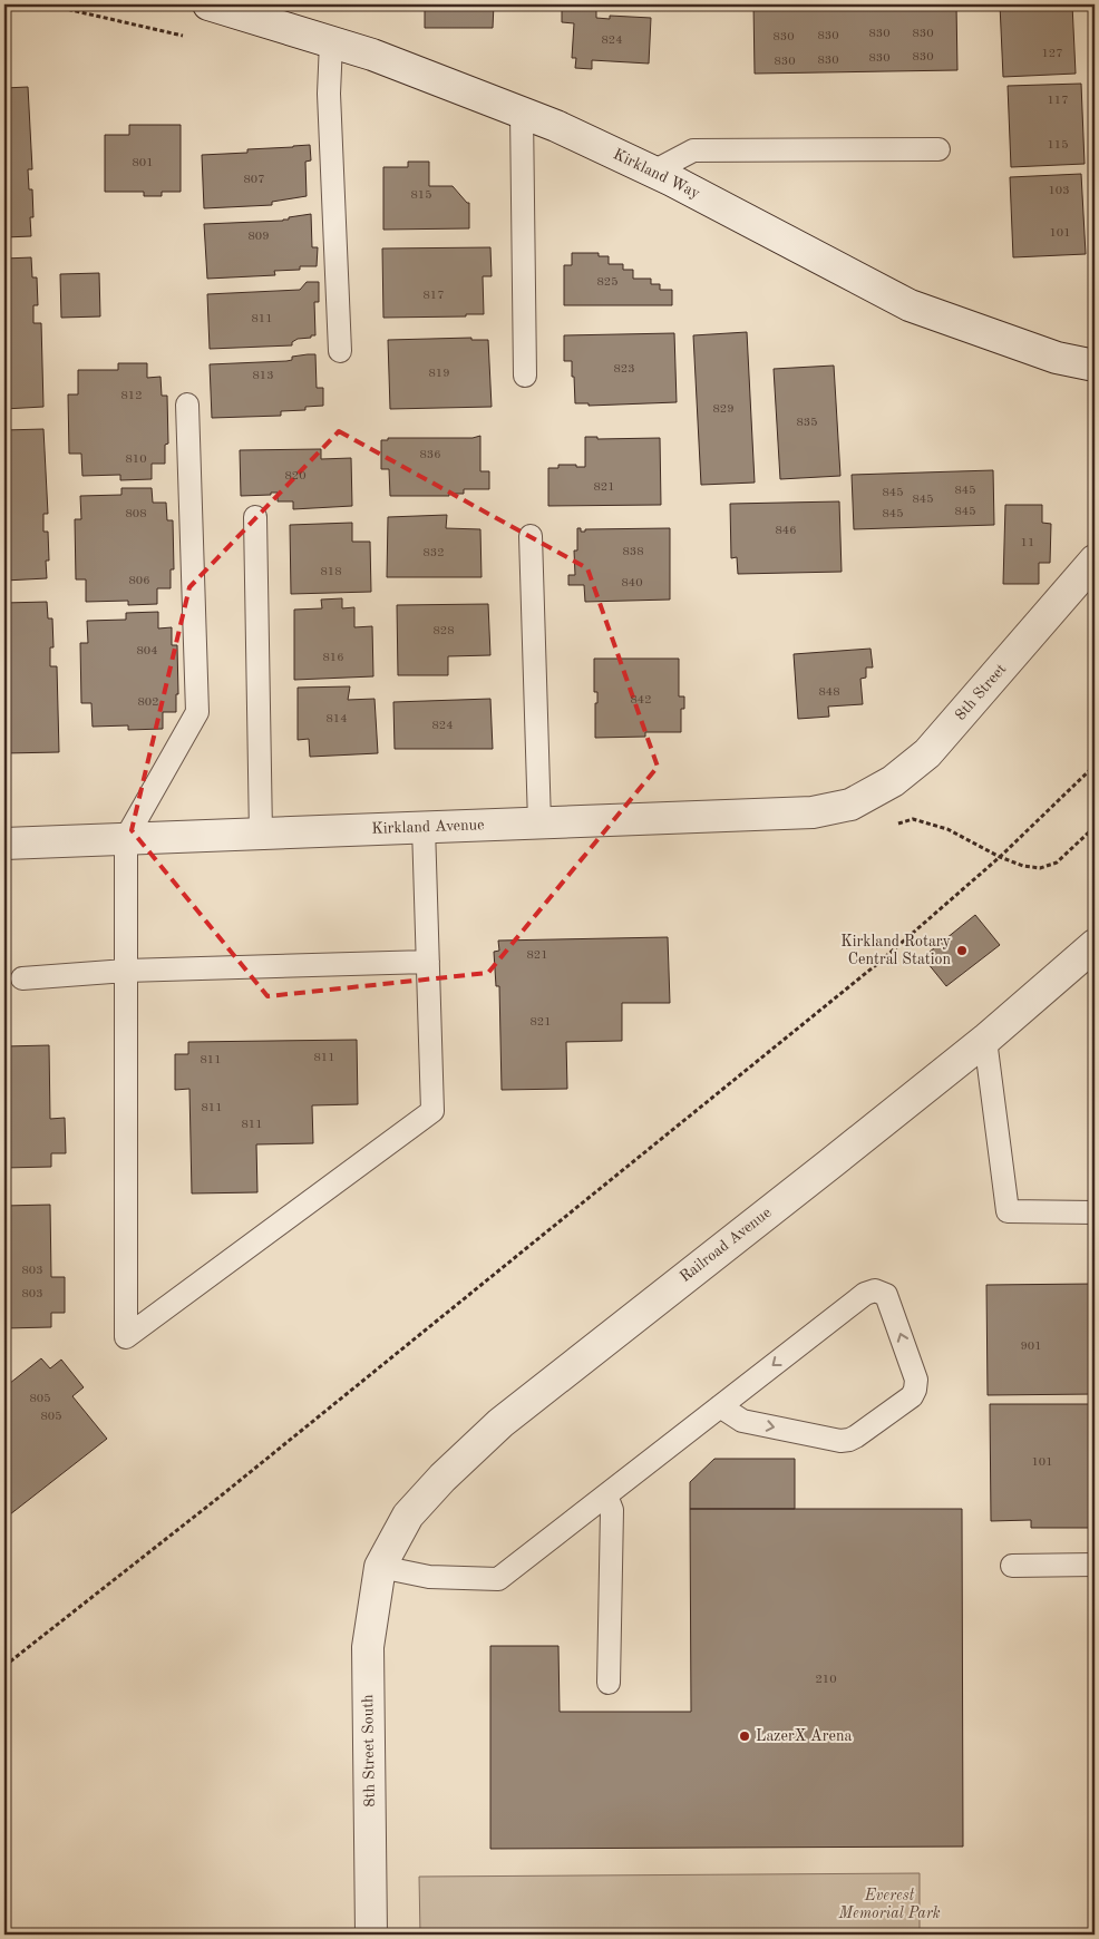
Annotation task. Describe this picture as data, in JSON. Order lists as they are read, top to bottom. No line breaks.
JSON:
{"streets":{"street":["Kirkland Way","8th Street","Kirkland Avenue","Railroad Avenue","8th Street South"]},"crossings":[["8th Street","Kirkland Avenue"],["Railroad Avenue","8th Street South"]],"parks":["Everest Memorial Park"],"places":["Kirkland Rotary Central Station","LazerX Arena"],"house_numbers":["830","830","830","830","824","127","830","830","830","830","117","115","801","807","103","815","101","809","825","817","811","823","819","813","812","829","835","836","810","820","821","845","845","845","845","808","845","846","11","838","832","818","806","840","828","804","816","848","842","802","814","824","821","821","811","811","811","811","803","803","901","805","805","101","210"]}
